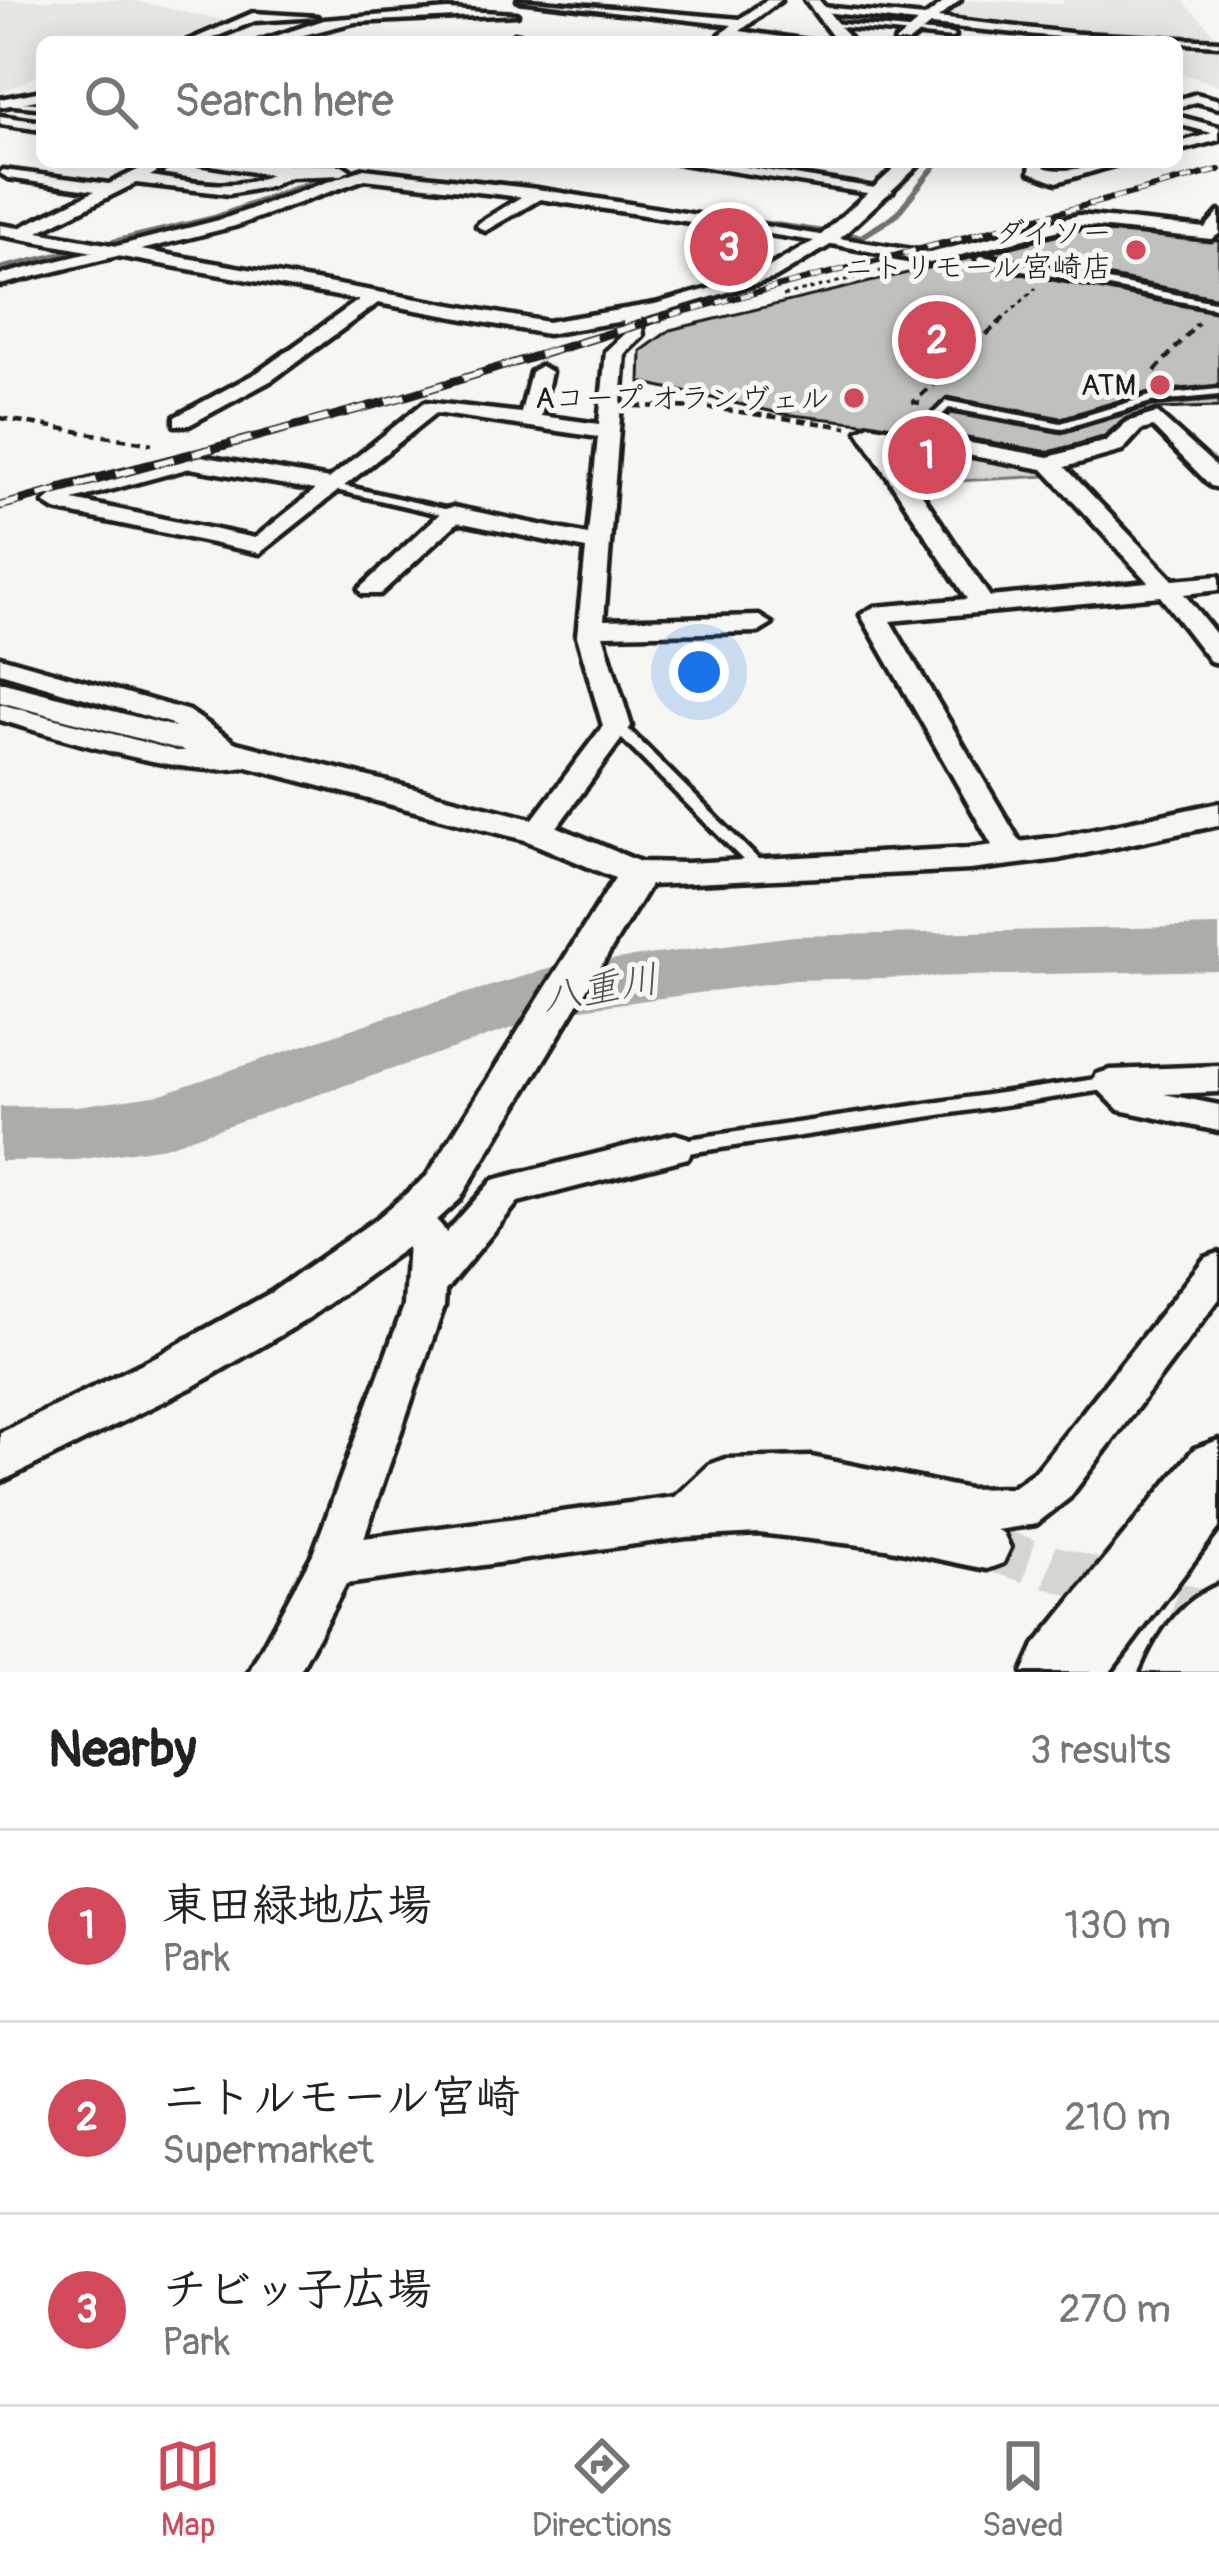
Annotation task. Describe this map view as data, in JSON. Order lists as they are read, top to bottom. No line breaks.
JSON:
{"water":["八重川"],"places":["ダイソー ニトリモール宮崎店","ATM","Aコープ オランヴェル"],"page":{"search":"Search here","pins":["3","2","1"],"heading":["Nearby","3 results"],"list":[{"mark":"1","name":"東田緑地広場","note":"Park","value":"130 m"},{"mark":"2","name":"ニトルモール宮崎","note":"Supermarket","value":"210 m"},{"mark":"3","name":"チビッ子広場","note":"Park","value":"270 m"}],"nav":["Map","Directions","Saved"]}}
